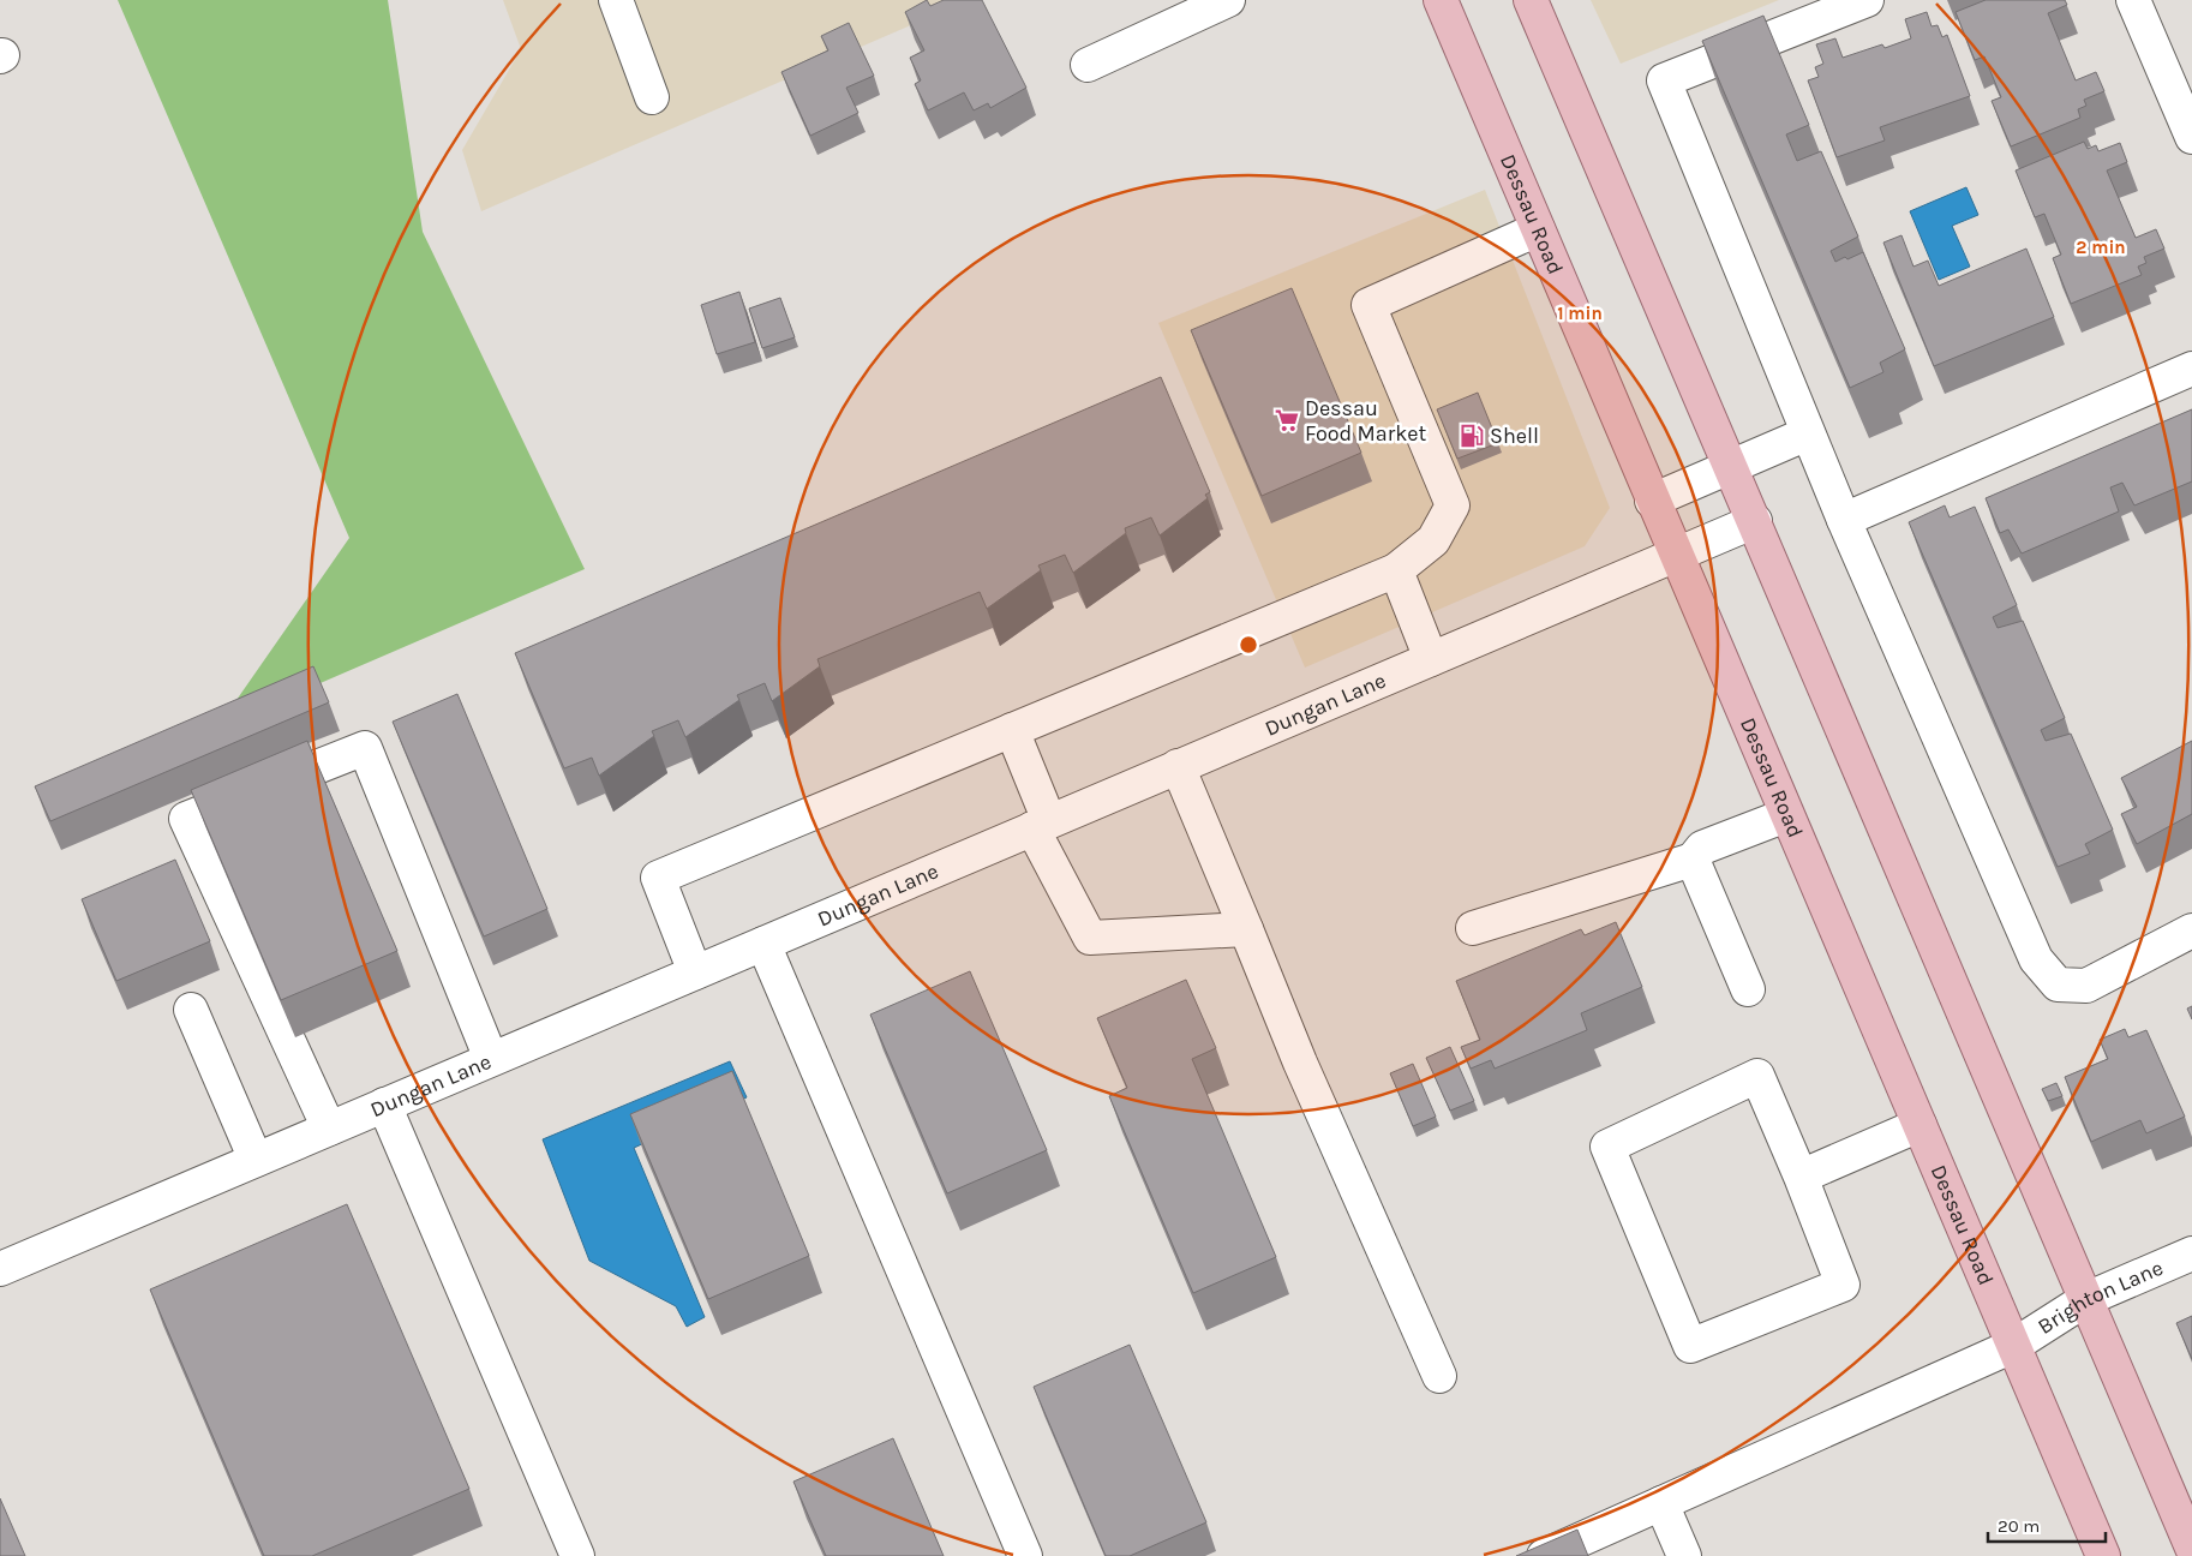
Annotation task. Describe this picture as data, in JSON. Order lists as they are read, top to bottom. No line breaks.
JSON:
{"streets":{"main road":["Dessau Road"],"street":["Dungan Lane","Brighton Lane"]},"crossings":[["Dessau Road","Dungan Lane"],["Dessau Road","Brighton Lane"]],"places":{"supermarket":["Dessau Food Market"],"fuel station":["Shell"]},"scale_bar":"20 m","rings":["2 min","1 min"]}
